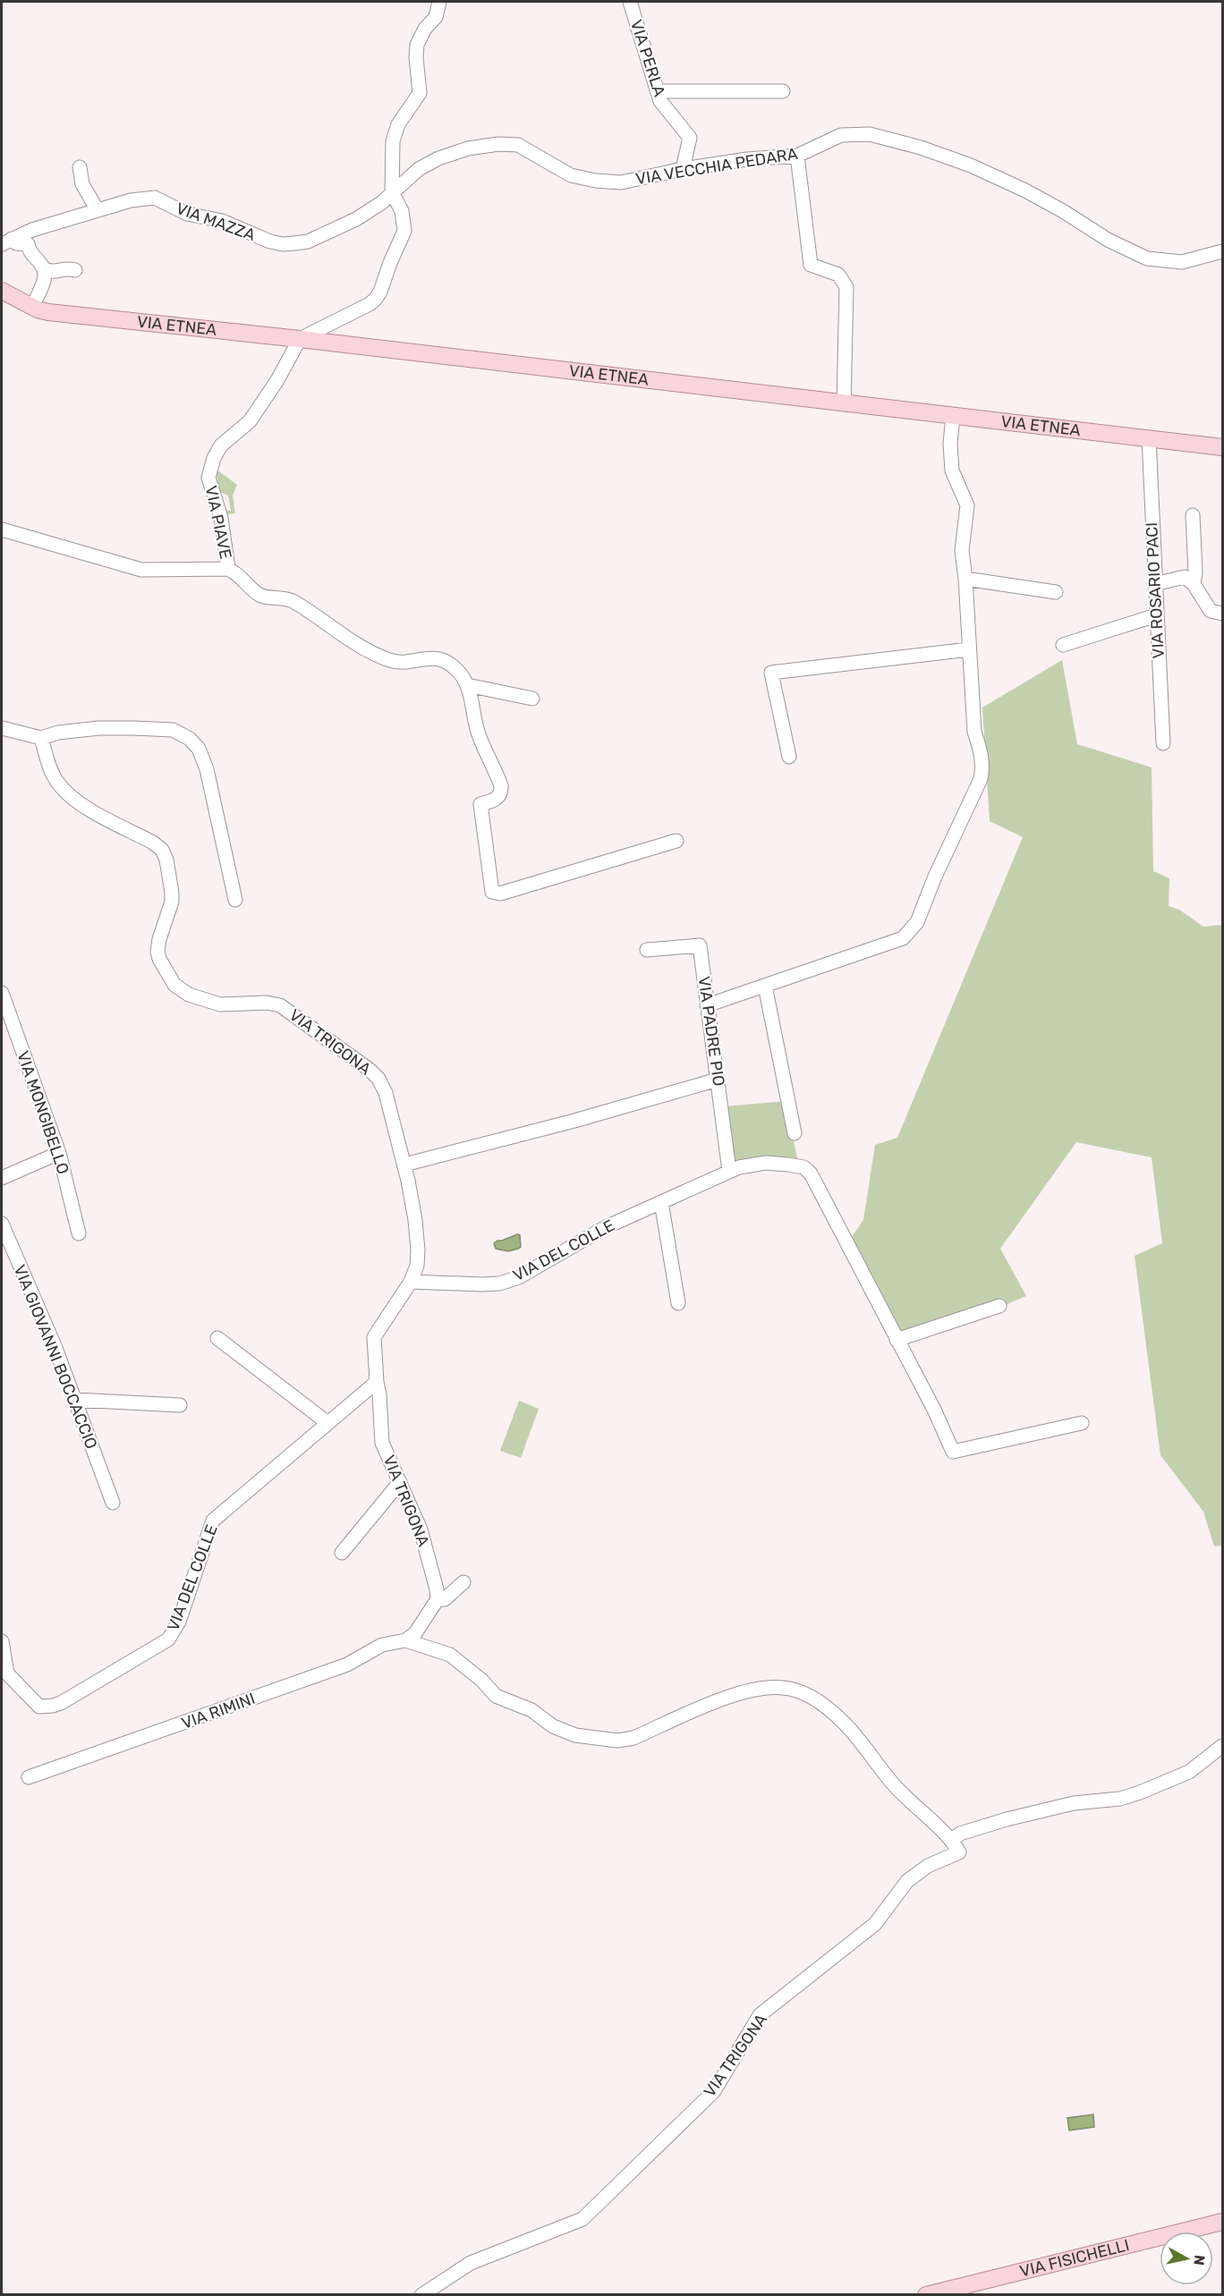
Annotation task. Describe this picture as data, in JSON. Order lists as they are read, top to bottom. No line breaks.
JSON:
{"streets":{"main road":["VIA ETNEA","VIA FISICHELLI"],"street":["VIA PERLA","VIA VECCHIA PEDARA","VIA MAZZA","VIA PIAVE","VIA ROSARIO PACI","VIA PADRE PIO","VIA TRIGONA","VIA MONGIBELLO","VIA DEL COLLE","VIA GIOVANNI BOCCACCIO","VIA RIMINI"]},"crossings":[["VIA PERLA","VIA VECCHIA PEDARA"],["VIA VECCHIA PEDARA","VIA MAZZA"],["VIA ETNEA","VIA PIAVE"],["VIA ETNEA","VIA ROSARIO PACI"],["VIA PADRE PIO","VIA DEL COLLE"],["VIA TRIGONA","VIA DEL COLLE"]],"north":"right"}
